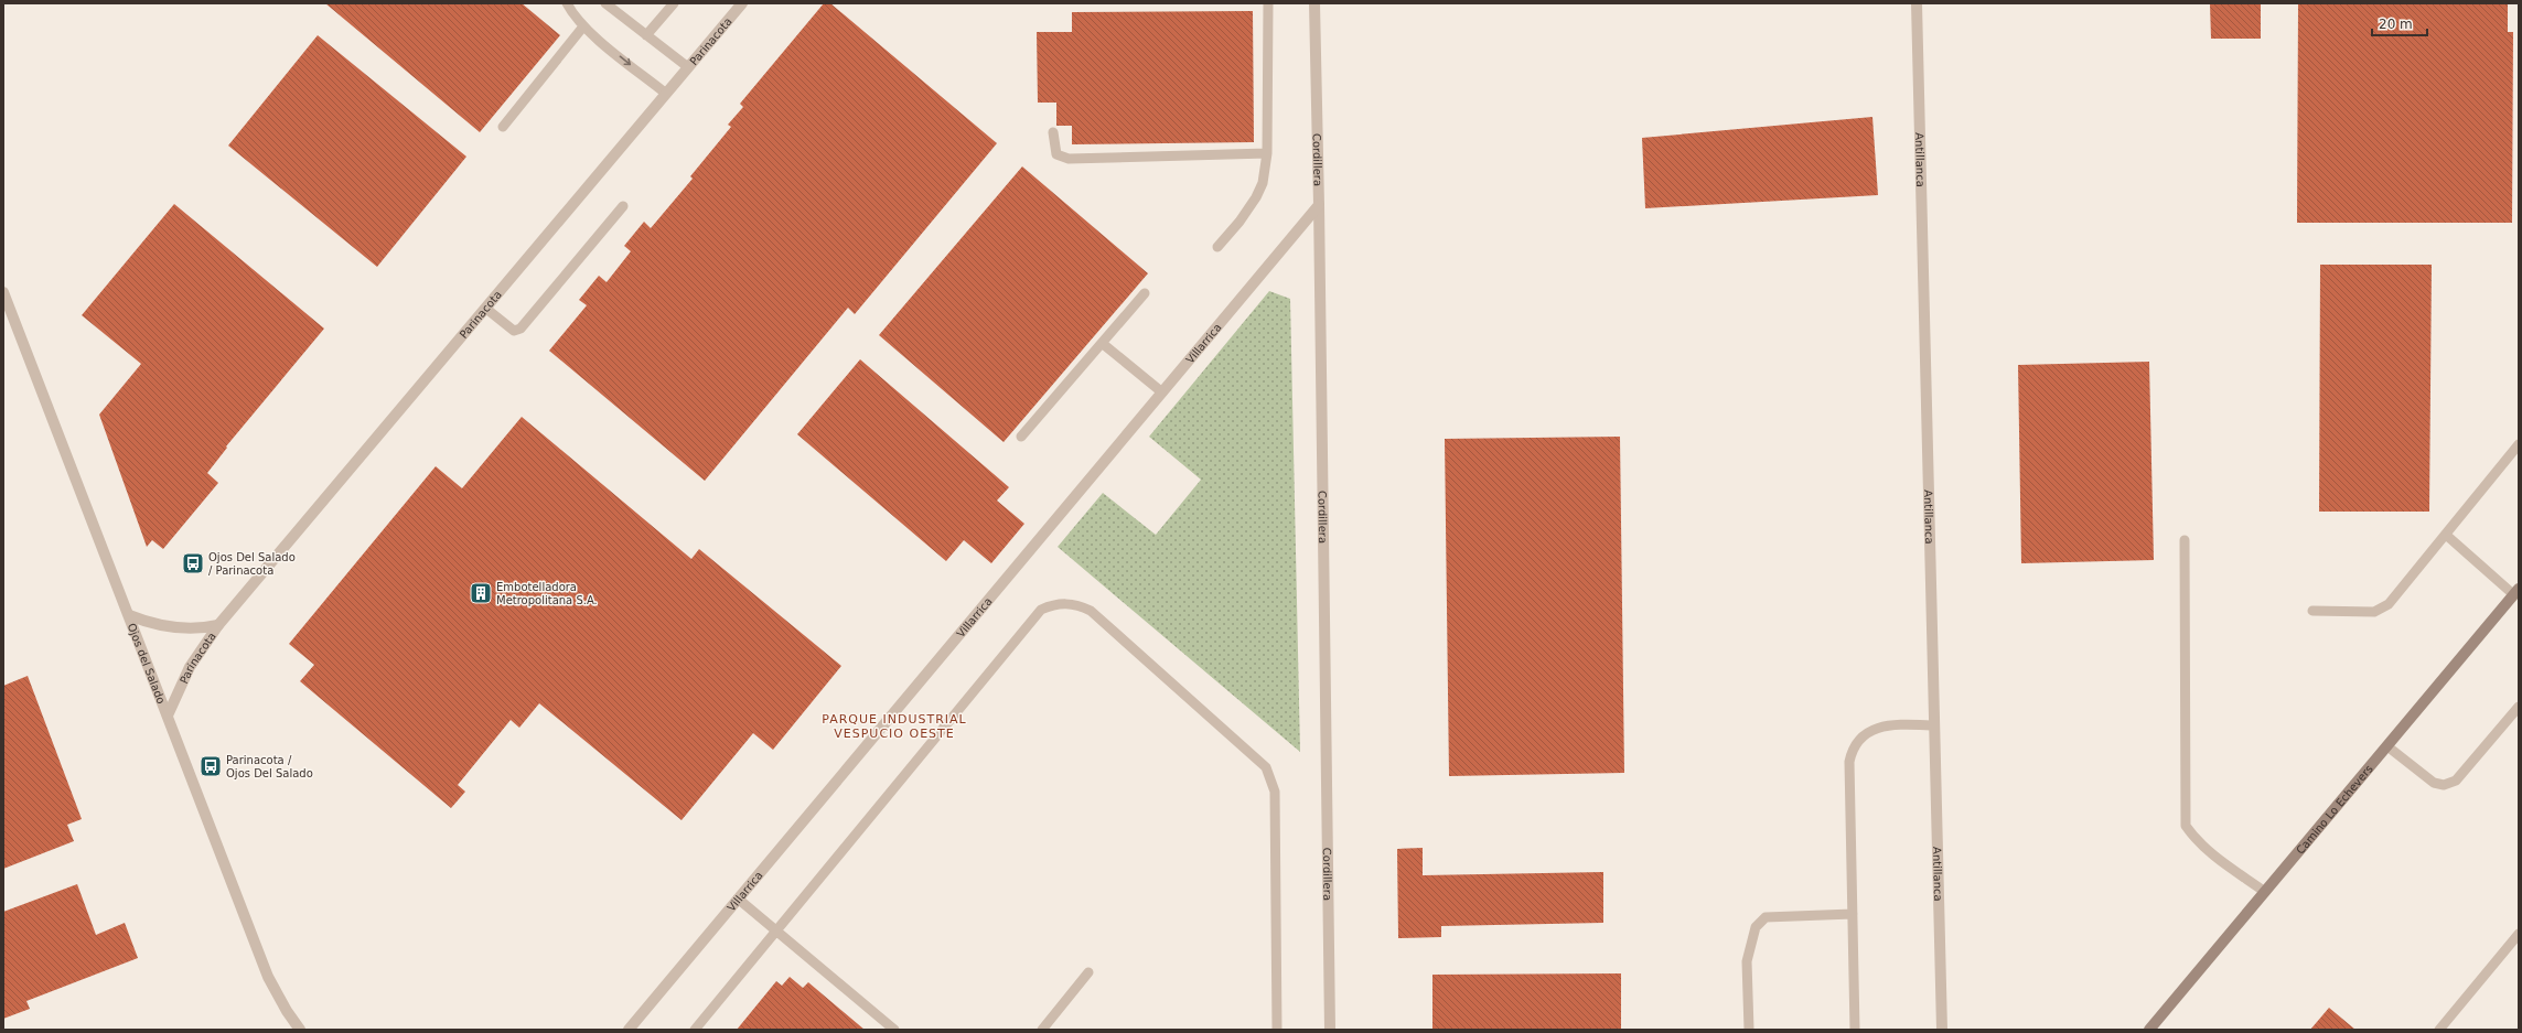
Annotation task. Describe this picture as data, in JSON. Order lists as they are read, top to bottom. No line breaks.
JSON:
{"streets":{"main road":["Camino Lo Echevers"],"street":["Parinacota","Cordillera","Antillanca","Villarrica","Ojos del Salado"]},"crossings":[["Parinacota","Ojos del Salado"],["Cordillera","Villarrica"]],"districts":["PARQUE INDUSTRIAL VESPUCIO OESTE"],"places":{"bus stop":["Ojos Del Salado / Parinacota","Parinacota / Ojos Del Salado"],"building":["Embotelladora Metropolitana S.A."]},"scale_bar":"20 m"}
